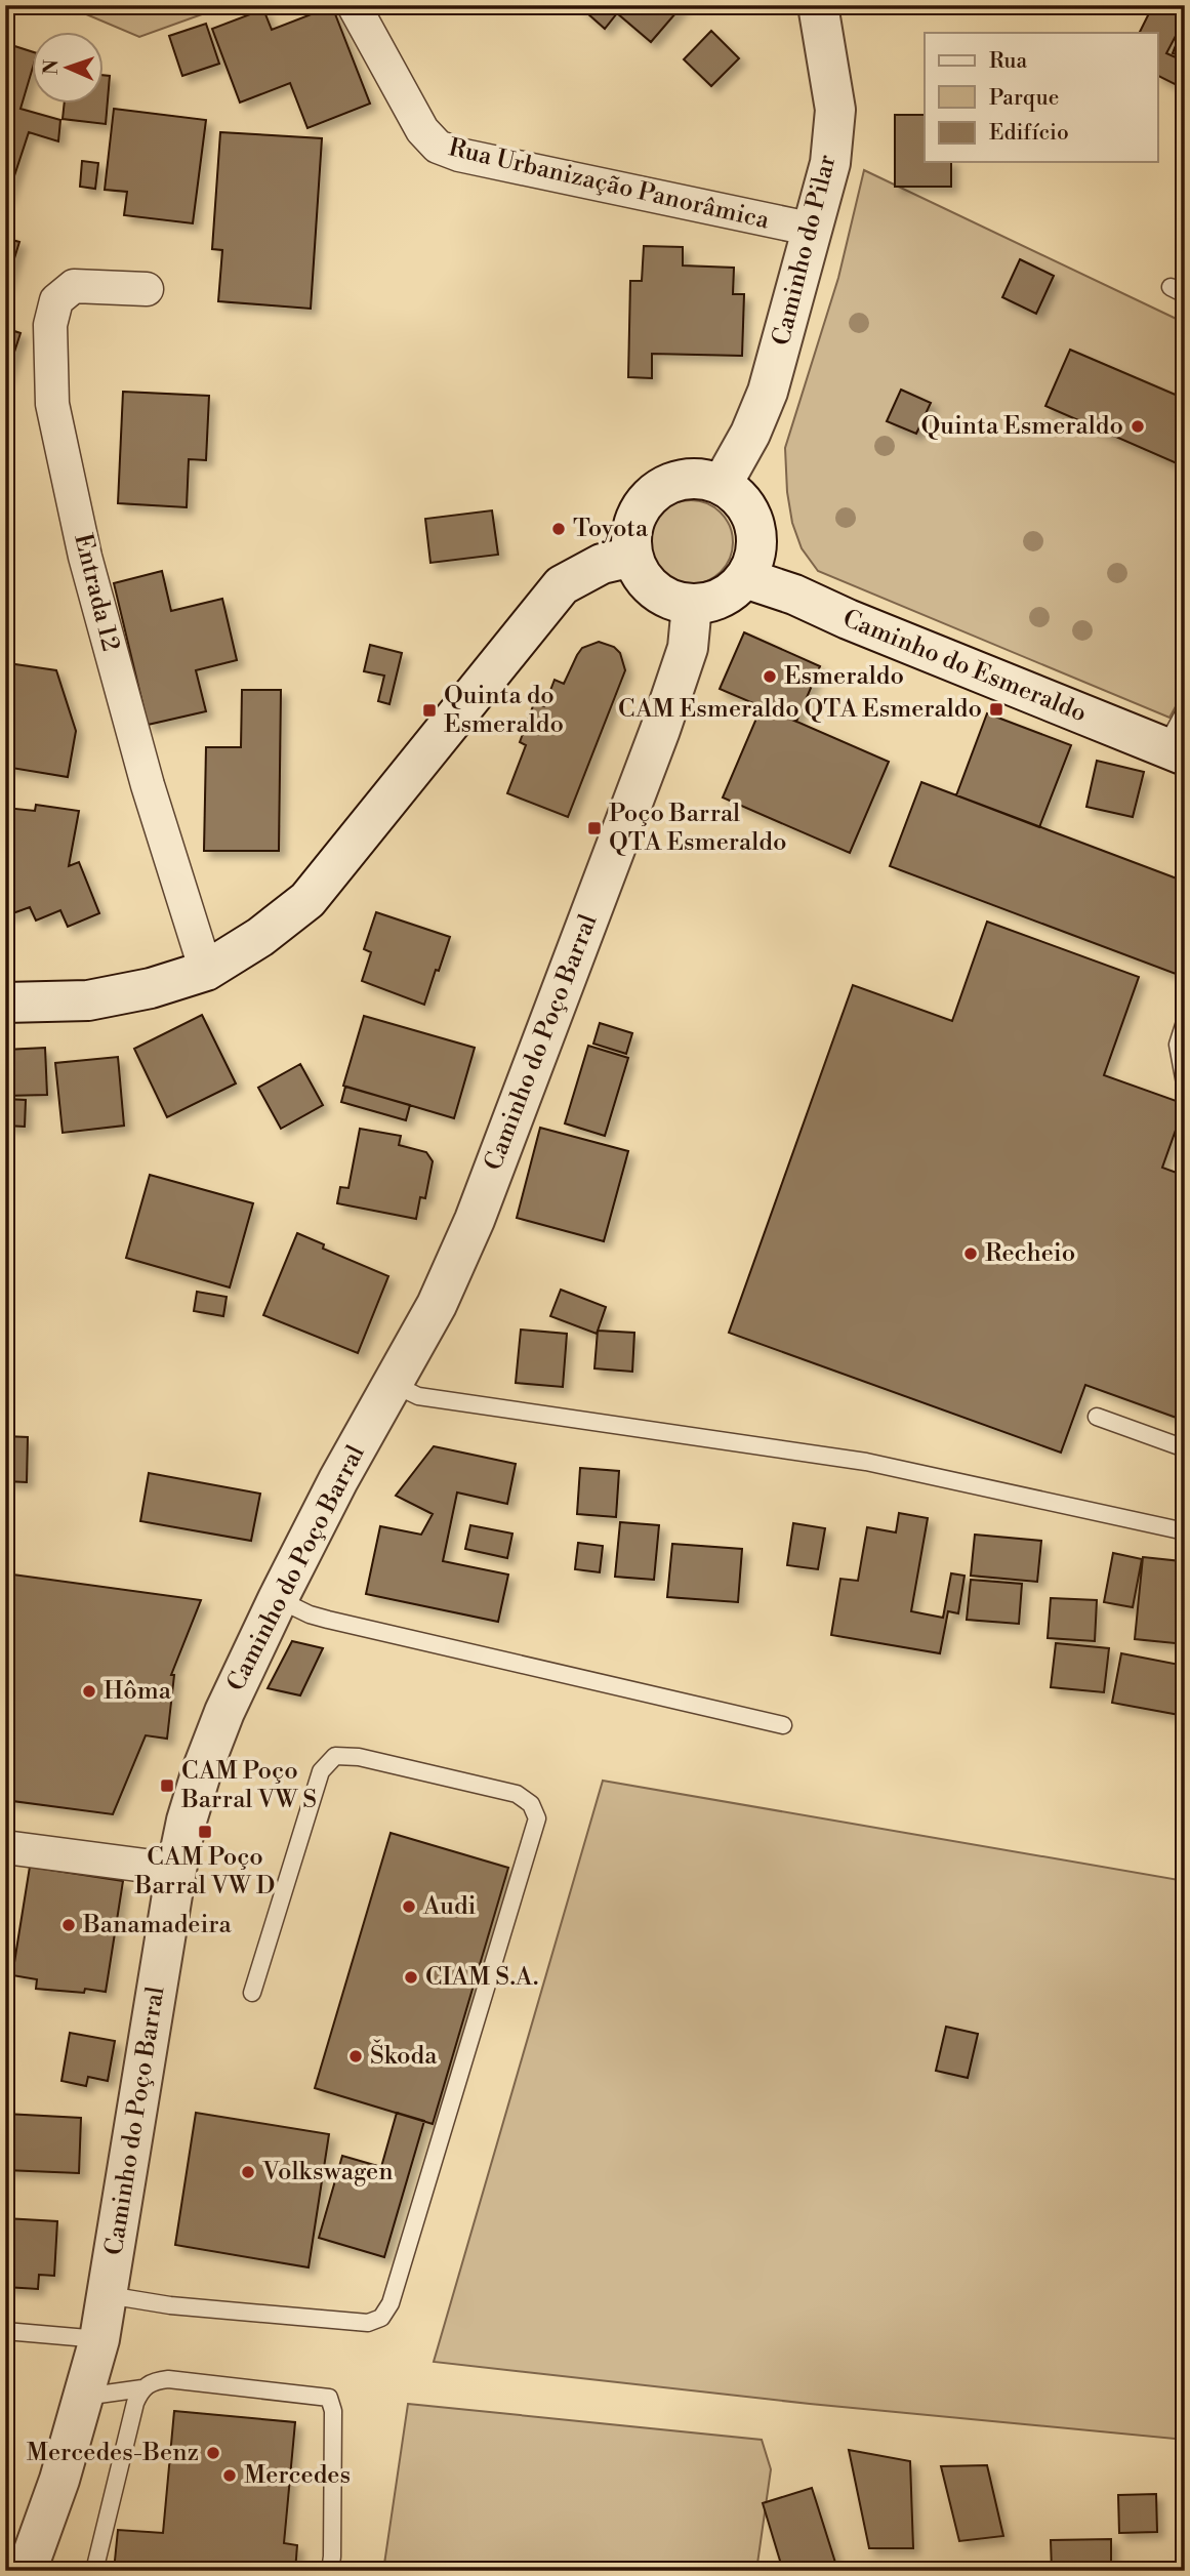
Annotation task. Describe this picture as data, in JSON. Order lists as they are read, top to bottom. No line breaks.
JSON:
{"streets":{"street":["Rua Urbanização Panorâmica","Caminho do Pilar","Entrada 12","Caminho do Esmeraldo","Caminho do Poço Barral"]},"crossings":[["Rua Urbanização Panorâmica","Caminho do Pilar"],["Caminho do Pilar","Caminho do Esmeraldo"],["Caminho do Pilar","Caminho do Poço Barral"],["Caminho do Esmeraldo","Caminho do Poço Barral"]],"places":{"other":["Quinta Esmeraldo","Toyota","Esmeraldo","Recheio","Hôma","Audi","Banamadeira","CIAM S.A.","Škoda","Volkswagen","Mercedes-Benz","Mercedes"],"transit":["CAM Esmeraldo QTA Esmeraldo","Quinta do Esmeraldo","Poço Barral QTA Esmeraldo","CAM Poço Barral VW S","CAM Poço Barral VW D"]},"legend":["Rua","Parque","Edifício"],"north":"left"}
